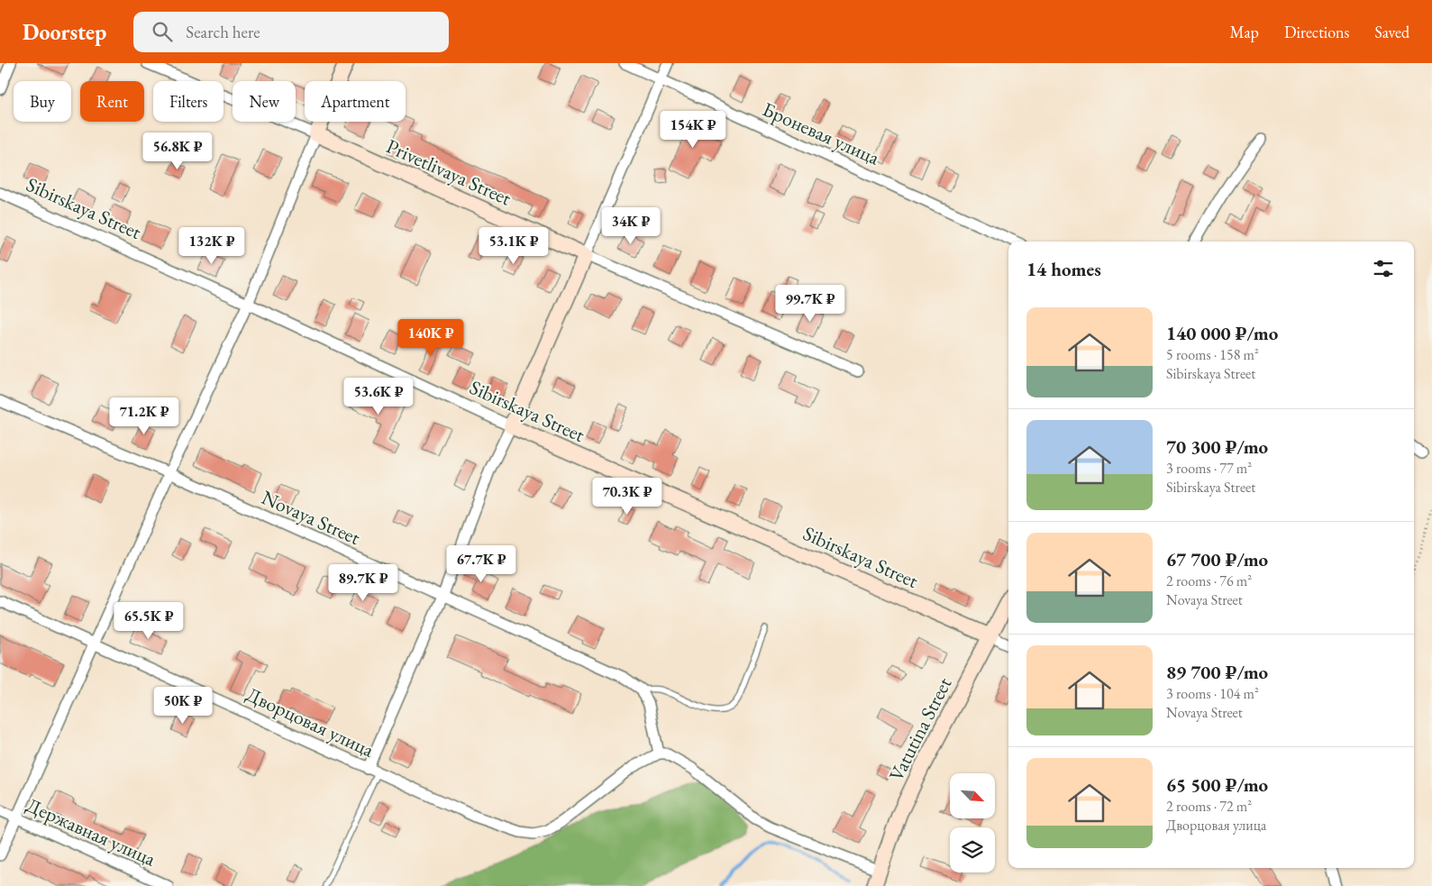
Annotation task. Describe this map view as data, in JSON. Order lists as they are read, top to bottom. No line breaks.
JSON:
{"streets":{"street":["Броневая улица","Privetlivaya Street","Sibirskaya Street","Novaya Street","Дворцовая улица","Vatutina Street","Державная улица"]},"crossings":[["Sibirskaya Street","Vatutina Street"]],"north":"bottom right","page":{"header":"Doorstep","search":"Search here","nav":["Map","Directions","Saved"],"chip":["Buy","Rent","Filters","New","Apartment"],"price":["154K ₽","56.8K ₽","34K ₽","132K ₽","53.1K ₽","99.7K ₽","140K ₽","53.6K ₽","71.2K ₽","70.3K ₽","67.7K ₽","89.7K ₽","65.5K ₽","50K ₽"],"heading":"14 homes","list":[{"name":"140 000 ₽/mo","note":"5 rooms · 158 m² · Sibirskaya Street"},{"name":"70 300 ₽/mo","note":"3 rooms · 77 m² · Sibirskaya Street"},{"name":"67 700 ₽/mo","note":"2 rooms · 76 m² · Novaya Street"},{"name":"89 700 ₽/mo","note":"3 rooms · 104 m² · Novaya Street"},{"name":"65 500 ₽/mo","note":"2 rooms · 72 m² · Дворцовая улица"}]}}
